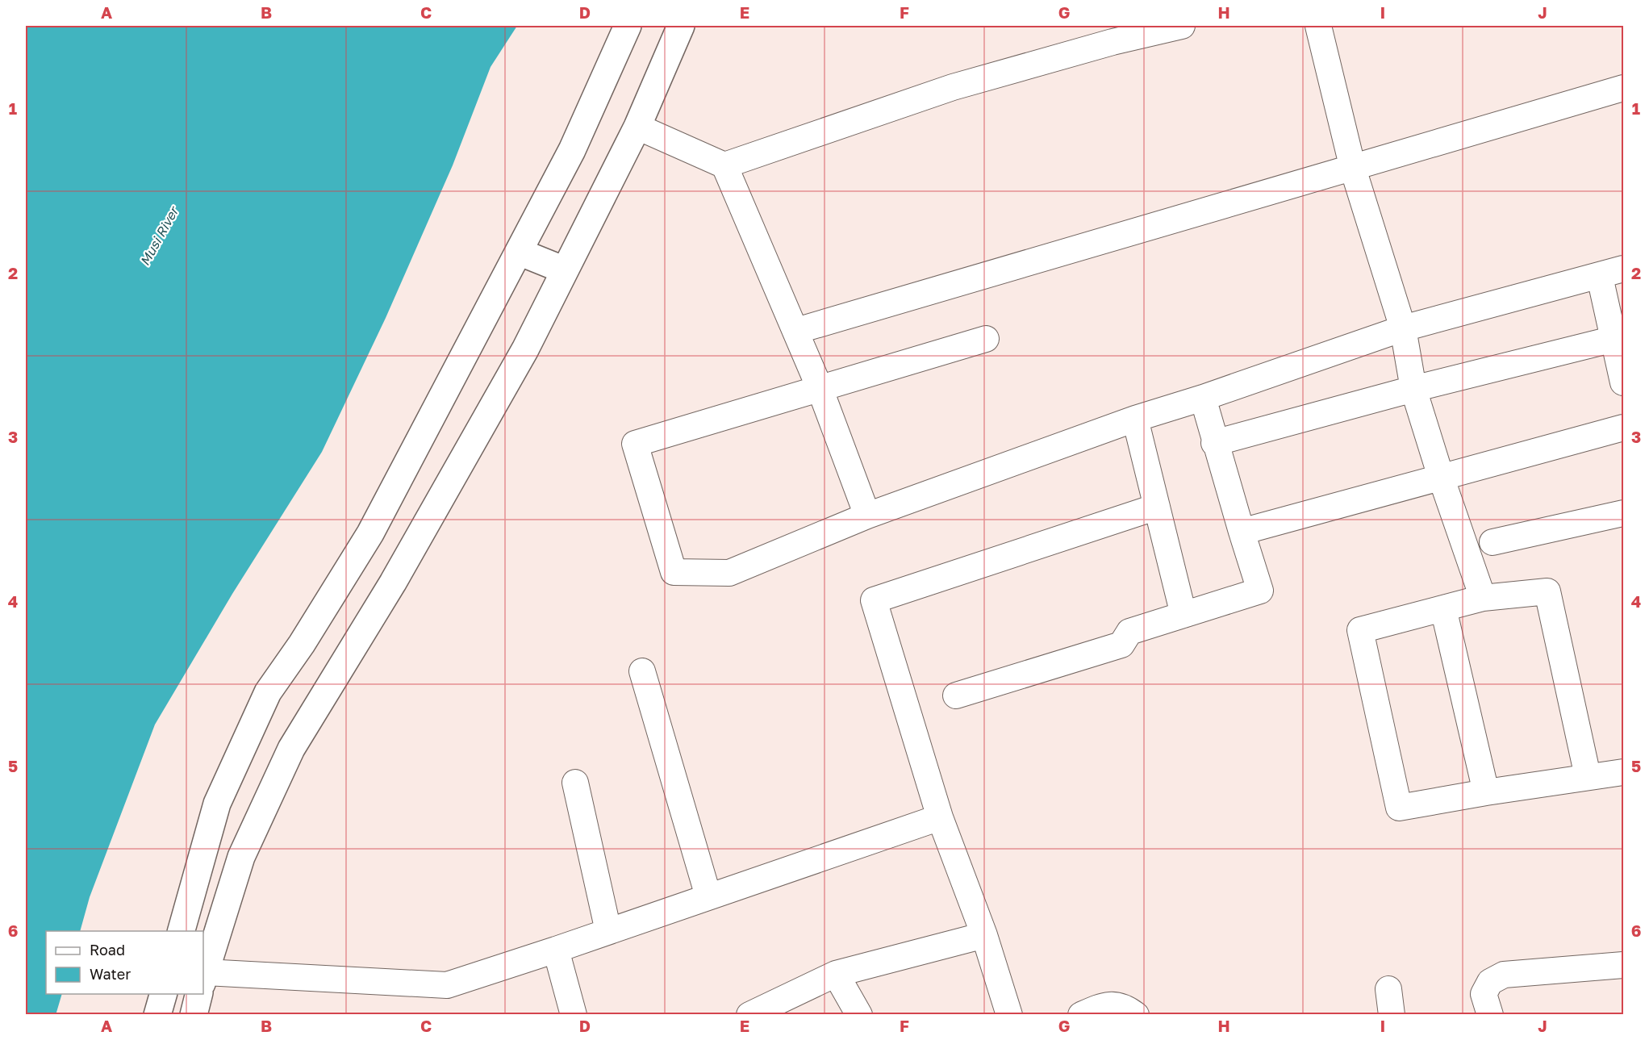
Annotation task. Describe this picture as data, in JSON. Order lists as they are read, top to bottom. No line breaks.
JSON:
{"water":["Musi River"],"legend":["Road","Water"],"grid":{"columns":["A","B","C","D","E","F","G","H","I","J"],"rows":["1","2","3","4","5","6"]}}
